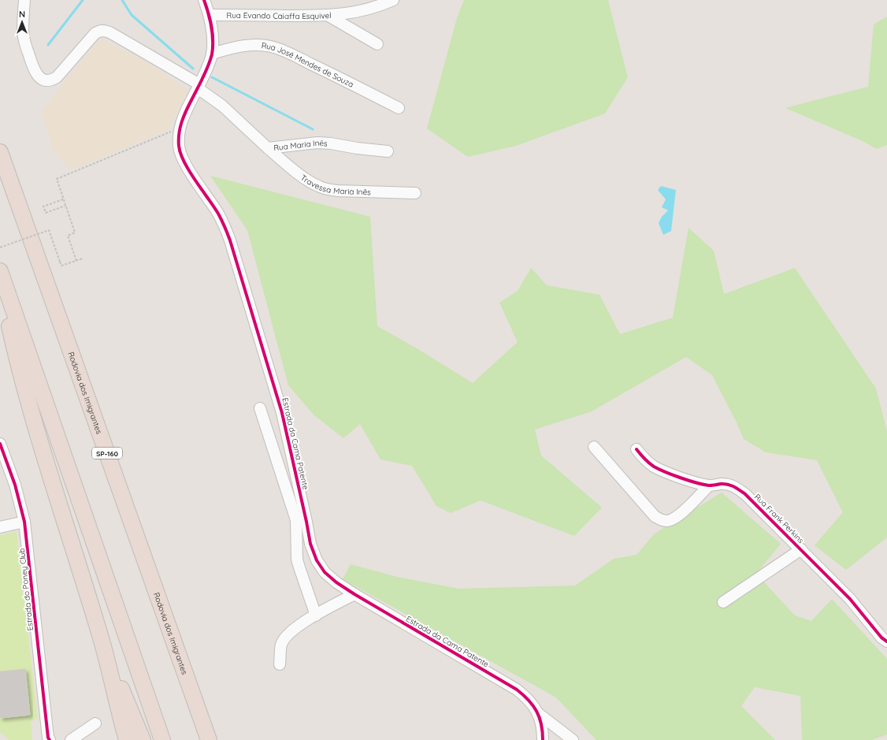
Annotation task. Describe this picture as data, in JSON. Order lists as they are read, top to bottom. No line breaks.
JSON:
{"streets":{"highway":["Rodovia dos Imigrantes","SP-160"],"street":["Rua Evando Caiaffa Esquivel","Rua José Mendes de Souza","Rua Maria Inês","Travessa Maria Inês","Estrada da Cama Patente","Rua Frank Perkins","Estrada do Poney Club"]},"crossings":[["Rua Evando Caiaffa Esquivel","Estrada da Cama Patente"],["Rua José Mendes de Souza","Estrada da Cama Patente"],["Rua Maria Inês","Travessa Maria Inês"],["Rua Maria Inês","Estrada da Cama Patente"]],"north":"top"}
